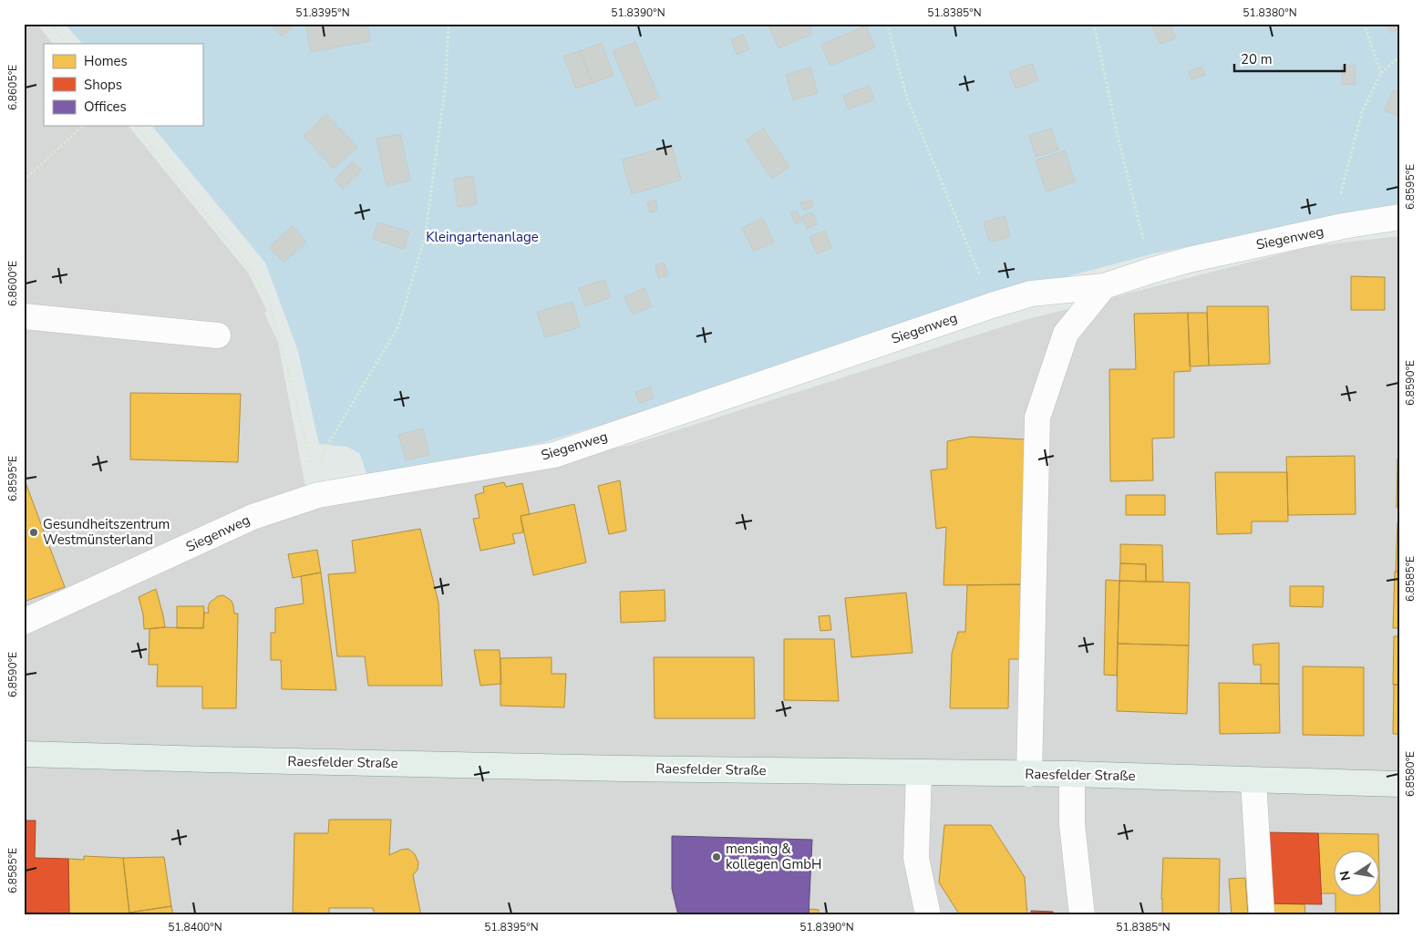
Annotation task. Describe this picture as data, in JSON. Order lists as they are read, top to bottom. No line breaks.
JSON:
{"streets":{"main road":["Raesfelder Straße"],"street":["Siegenweg"]},"parks":["Kleingartenanlage"],"places":["Gesundheitszentrum Westmünsterland","mensing & kollegen GmbH"],"legend":["Homes","Shops","Offices"],"scale_bar":"20 m","north":"left","coordinates":["51.8395°N","51.8390°N","51.8385°N","51.8380°N","6.8605°E","6.8595°E","6.8600°E","6.8590°E","6.8585°E","6.8580°E","51.8400°N"]}
